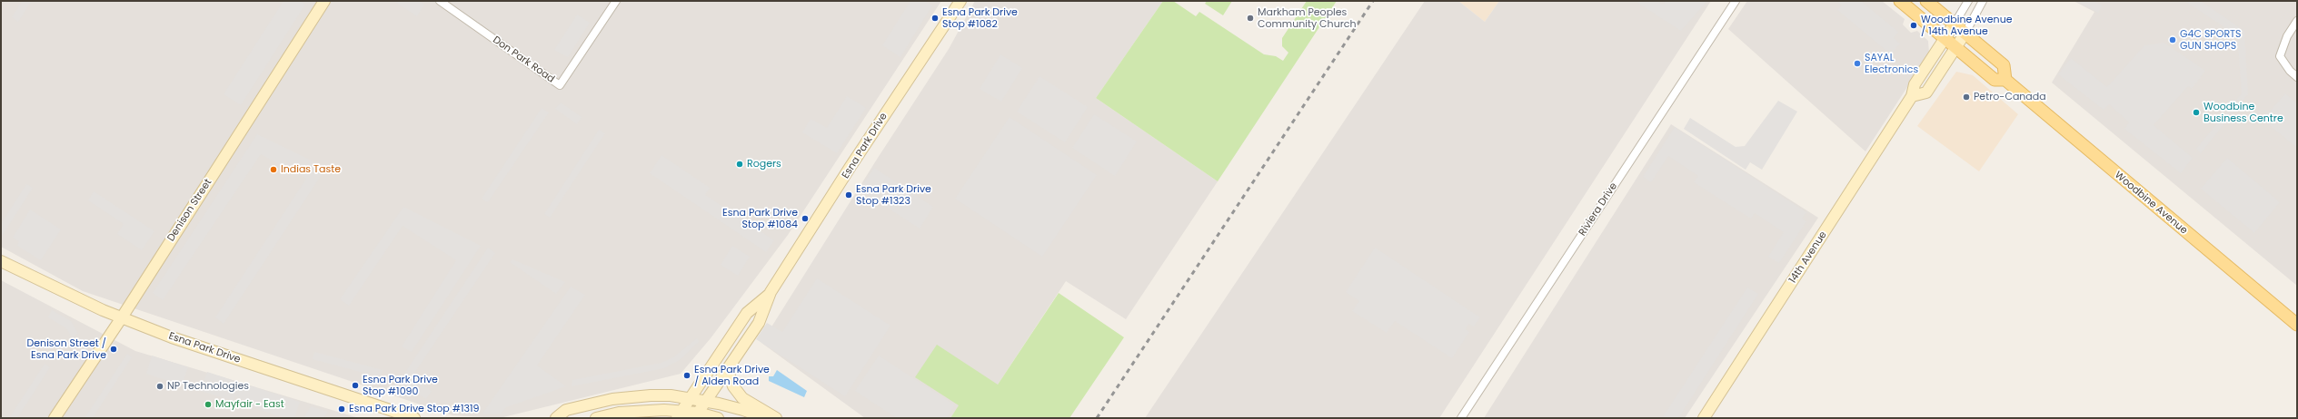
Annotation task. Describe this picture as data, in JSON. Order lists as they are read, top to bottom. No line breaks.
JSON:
{"streets":{"main road":["Woodbine Avenue"],"street":["Don Park Road","Esna Park Drive","Riviera Drive","Denison Street","14th Avenue"]},"crossings":[["Esna Park Drive","Denison Street"],["Woodbine Avenue","14th Avenue"]],"places":["Esna Park Drive Stop #1082","Markham Peoples Community Church","Woodbine Avenue / 14th Avenue","G4C SPORTS GUN SHOPS","SAYAL Electronics","Petro-Canada","Woodbine Business Centre","Rogers","Indias Taste","Esna Park Drive Stop #1323","Esna Park Drive Stop #1084","Denison Street / Esna Park Drive","Esna Park Drive / Alden Road","Esna Park Drive Stop #1090","NP Technologies","Mayfair - East","Esna Park Drive Stop #1319"]}
